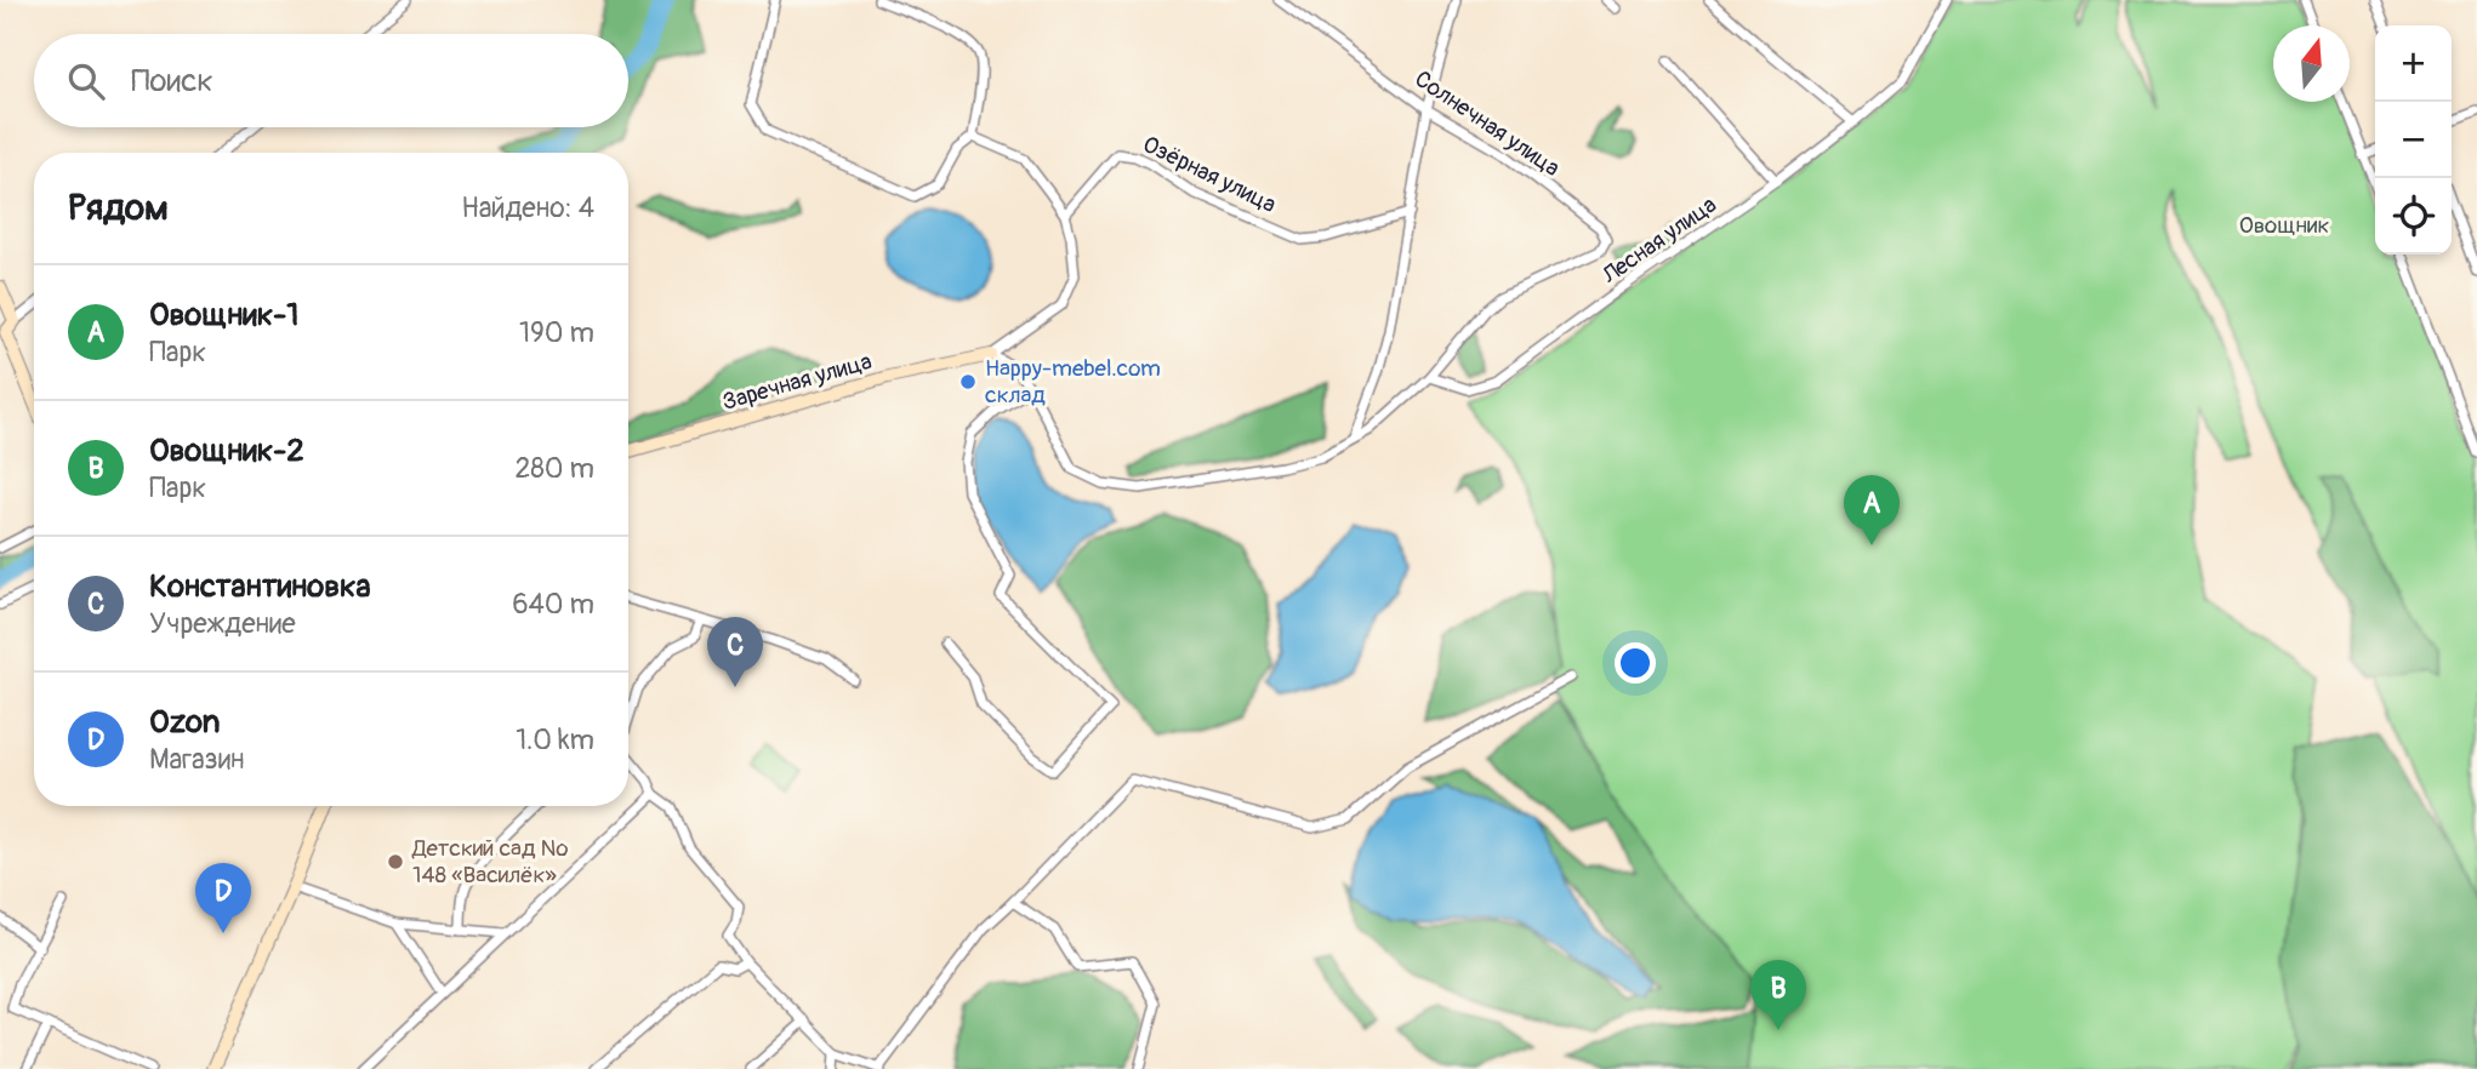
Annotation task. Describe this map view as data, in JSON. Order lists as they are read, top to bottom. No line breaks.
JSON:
{"streets":{"street":["Солнечная улица","Озёрная улица","Лесная улица","Заречная улица"]},"crossings":[["Солнечная улица","Лесная улица"]],"parks":["Овощник"],"places":["Happy-mebel.com склад","Детский сад № 148 «Василёк»"],"north":"top","page":{"map_buttons":["+","−"],"search":"Поиск","heading":["Рядом","Найдено: 4"],"list":[{"mark":"A","name":"Овощник-1","note":"Парк","value":"190 m"},{"mark":"B","name":"Овощник-2","note":"Парк","value":"280 m"},{"mark":"C","name":"Константиновка","note":"Учреждение","value":"640 m"},{"mark":"D","name":"Ozon","note":"Магазин","value":"1.0 km"}],"pins":["A","C","D","B"]}}
